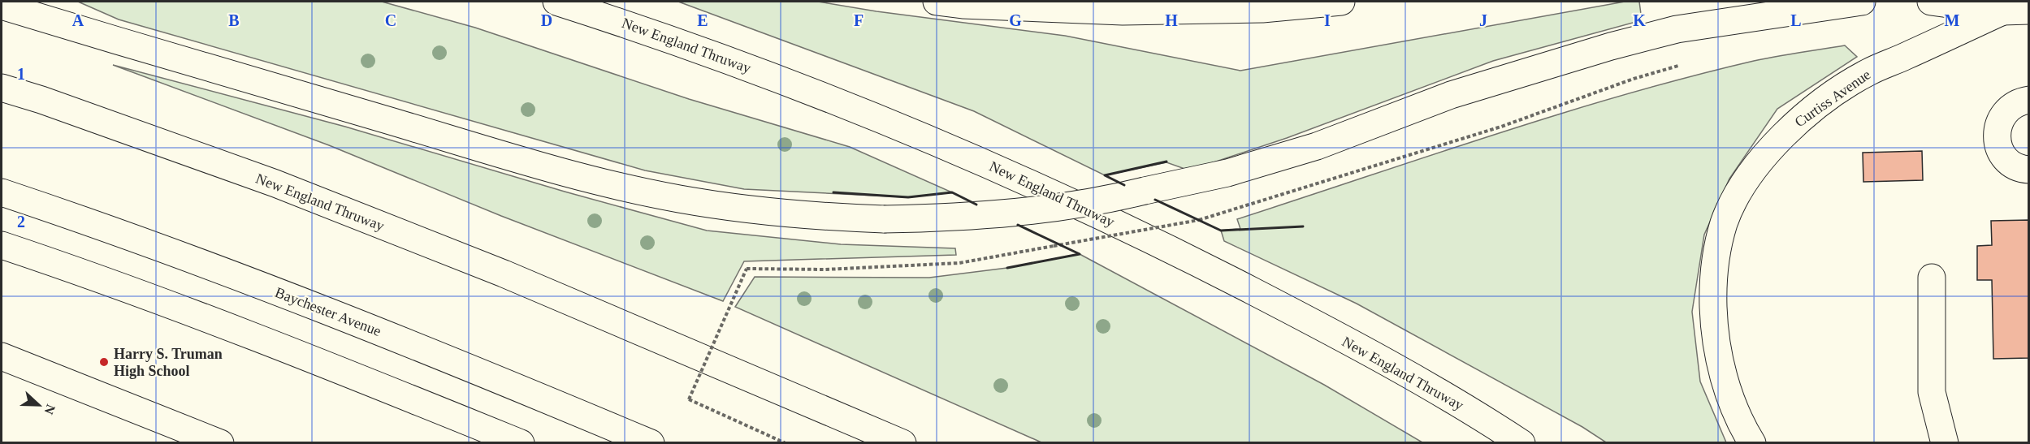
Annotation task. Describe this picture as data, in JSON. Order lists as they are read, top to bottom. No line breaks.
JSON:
{"streets":{"main road":["New England Thruway","Curtiss Avenue","Baychester Avenue"]},"places":["Harry S. Truman High School"],"north":"right","grid":{"columns":["A","B","C","D","E","F","G","H","I","J","K","L","M"],"rows":["1","2"]}}
